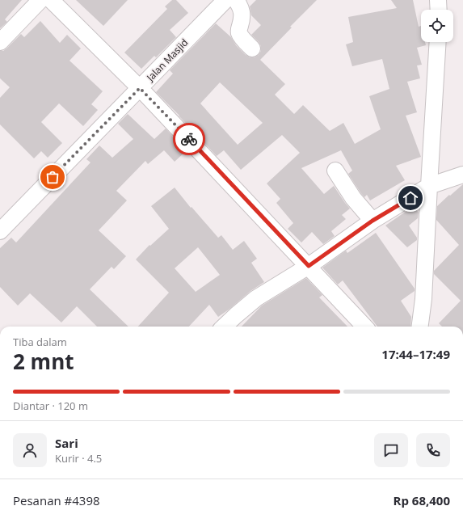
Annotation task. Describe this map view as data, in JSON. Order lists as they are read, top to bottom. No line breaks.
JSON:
{"streets":{"street":["Jalan Masjid"]},"page":{"heading":["2 mnt","Tiba dalam","17:44–17:49"],"panel":["Sari","Kurir · 4.5","Pesanan #4398","Rp 68,400"],"bar":"Diantar · 120 m"}}
